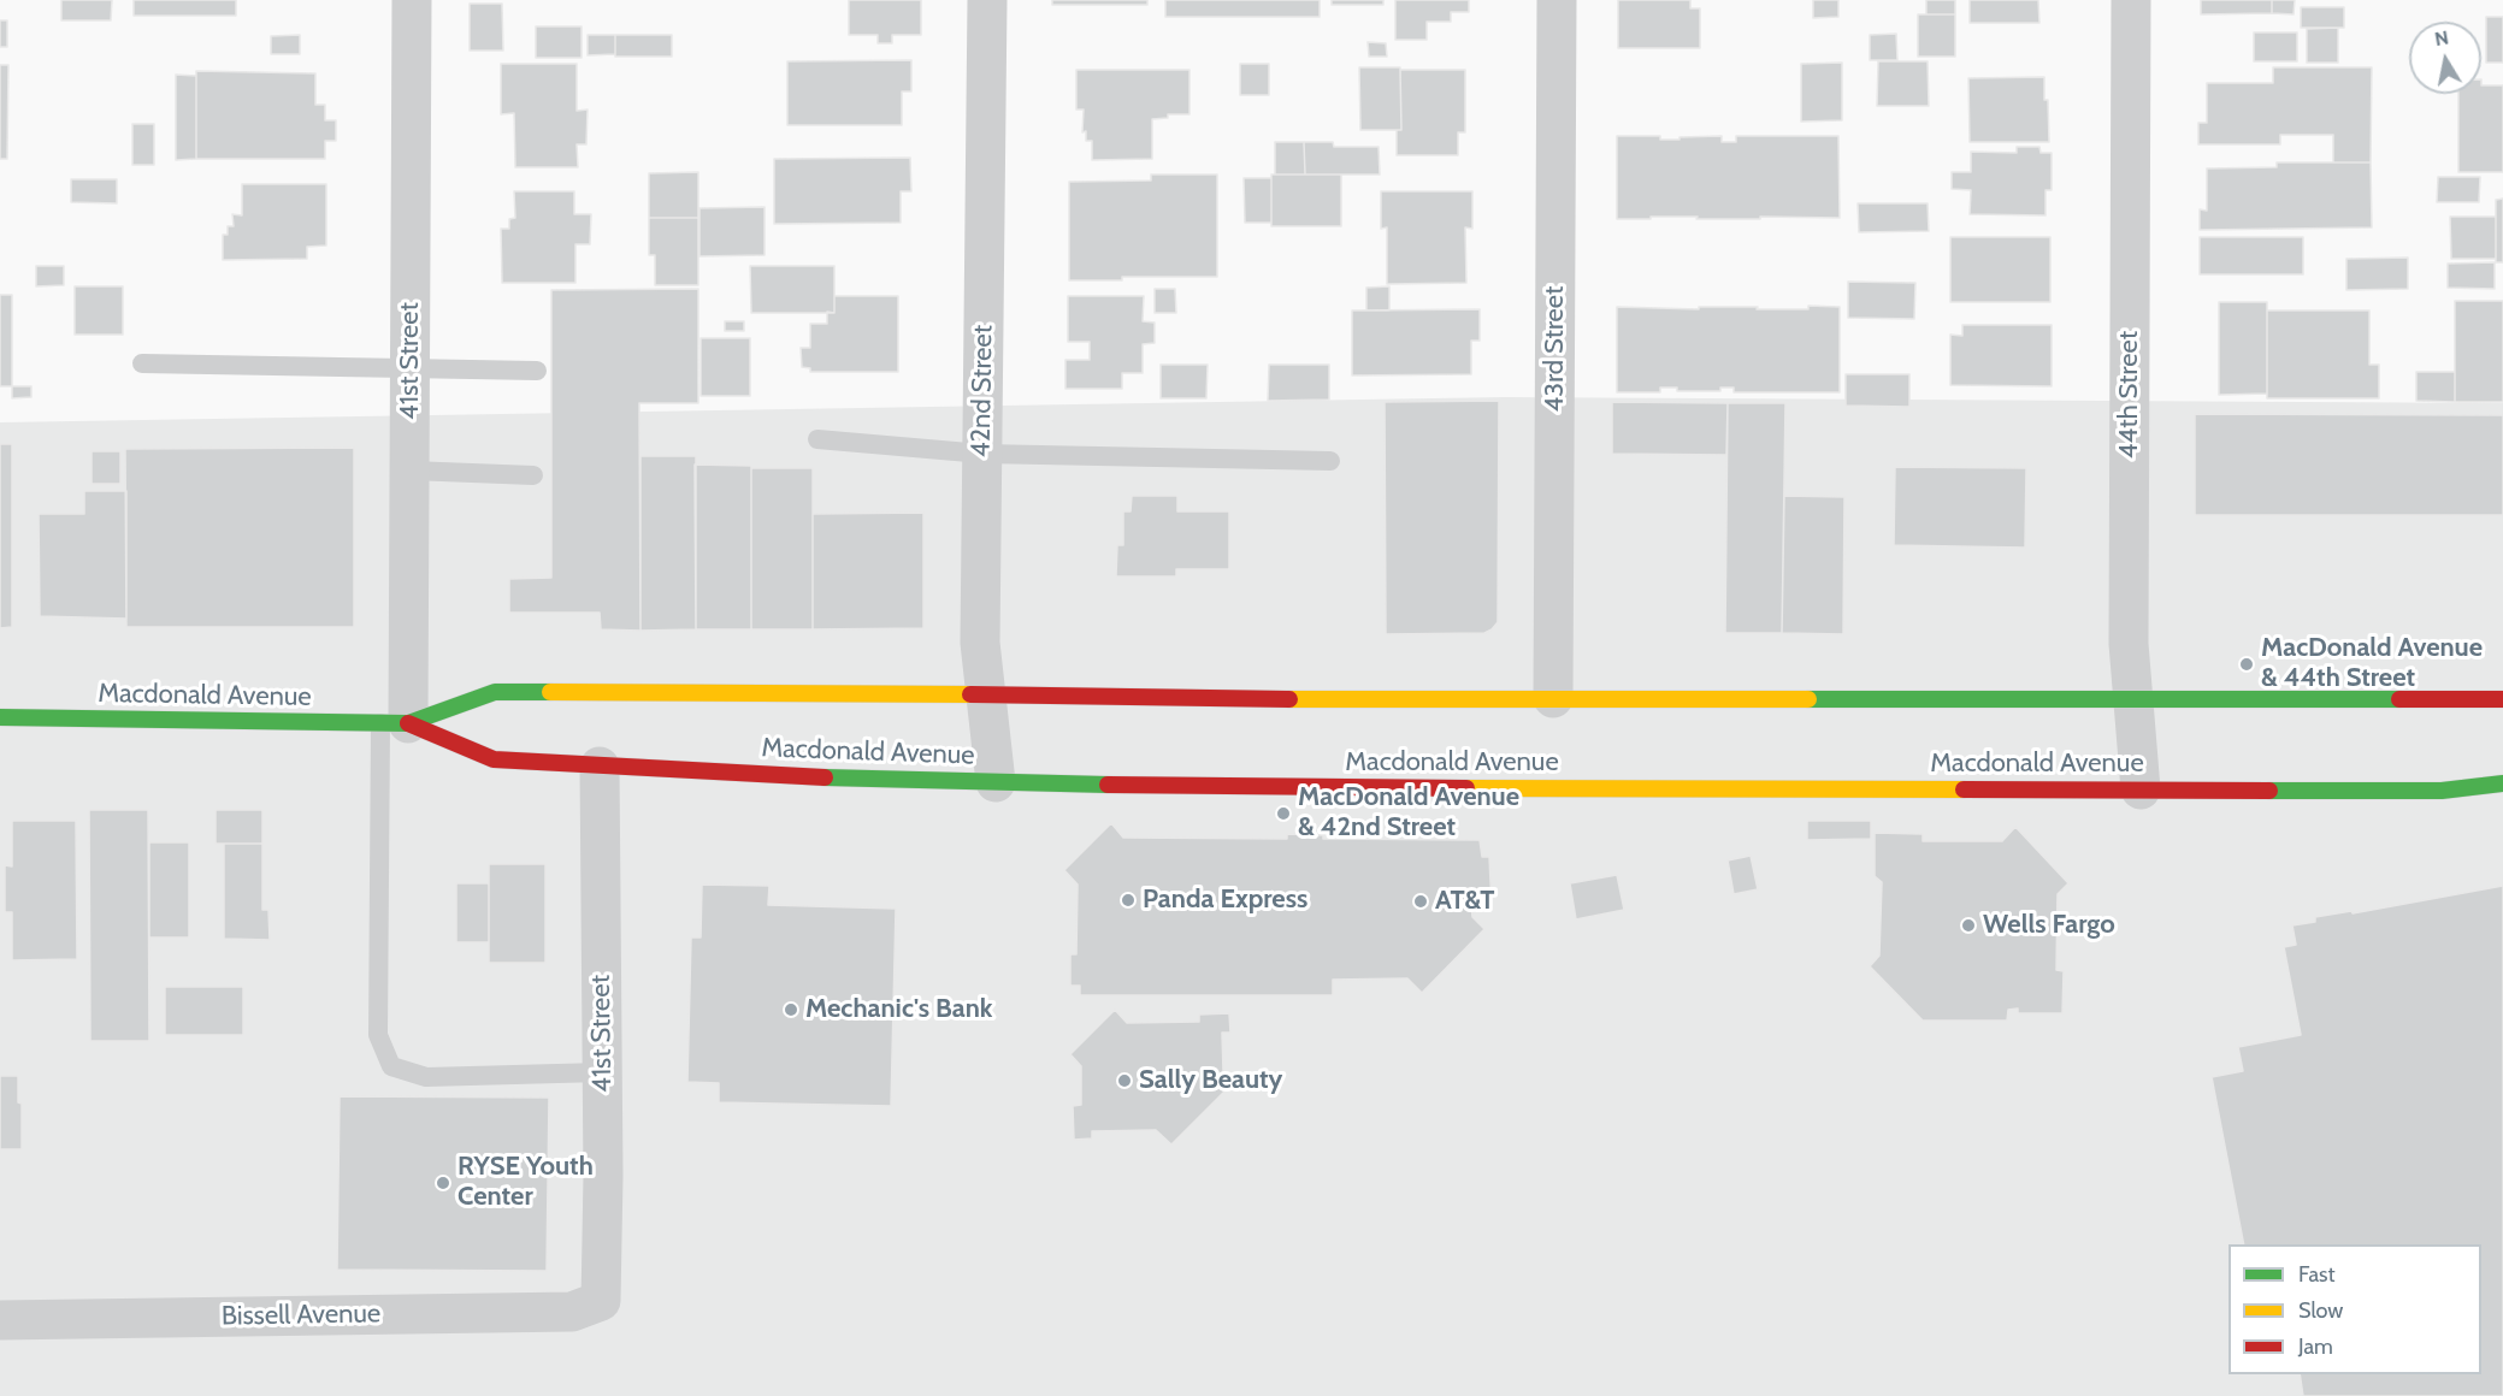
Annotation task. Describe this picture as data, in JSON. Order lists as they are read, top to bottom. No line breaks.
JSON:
{"streets":{"street":["43rd Street","41st Street","42nd Street","44th Street","Macdonald Avenue","Bissell Avenue"]},"crossings":[["43rd Street","Macdonald Avenue"],["41st Street","Macdonald Avenue"],["41st Street","Bissell Avenue"],["42nd Street","Macdonald Avenue"],["44th Street","Macdonald Avenue"]],"places":["MacDonald Avenue & 44th Street","MacDonald Avenue & 42nd Street","Panda Express","AT&T","Wells Fargo","Mechanic's Bank","Sally Beauty","RYSE Youth Center"],"legend":["Fast","Slow","Jam"],"north":"top"}
